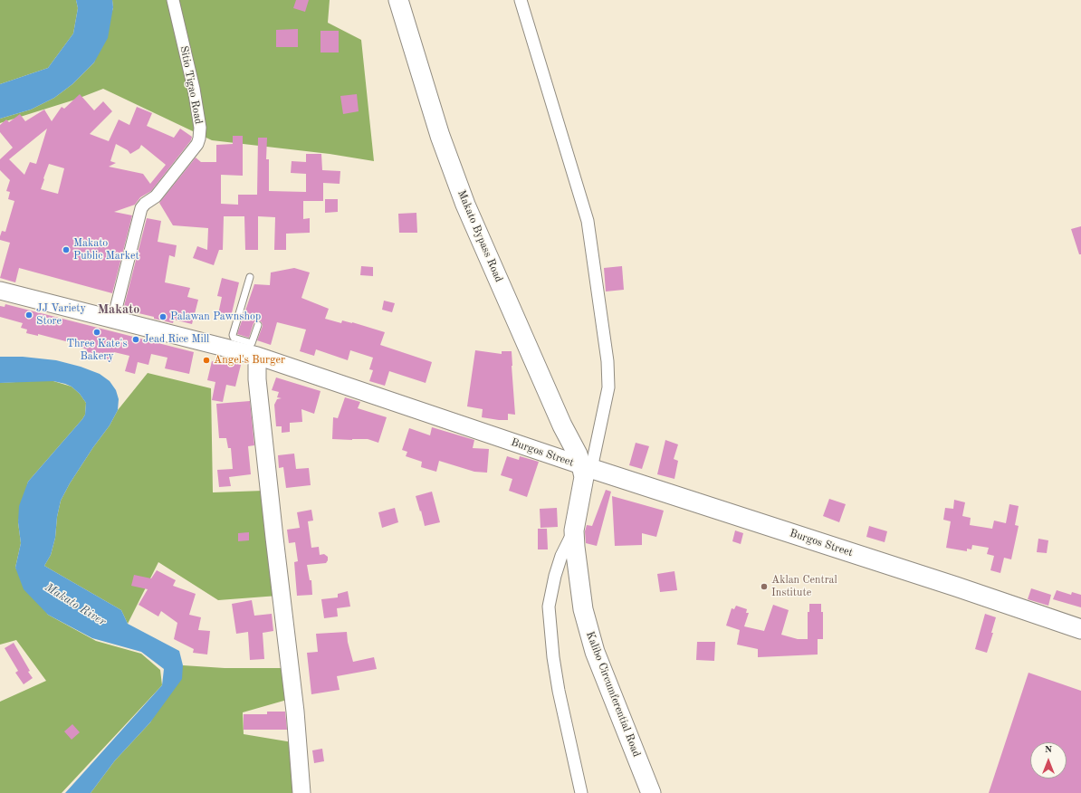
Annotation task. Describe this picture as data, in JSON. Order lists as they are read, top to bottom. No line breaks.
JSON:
{"streets":{"main road":["Makato Bypass Road","Burgos Street","Kalibo Circumferential Road"],"street":["Sitio Tigao Road"]},"crossings":[["Sitio Tigao Road","Burgos Street"],["Makato Bypass Road","Burgos Street"],["Makato Bypass Road","Kalibo Circumferential Road"],["Burgos Street","Kalibo Circumferential Road"]],"districts":["Makato"],"water":["Makato River"],"places":["Makato Public Market","JJ Variety Store","Palawan Pawnshop","Three Kate's Bakery","Jead Rice Mill","Angel's Burger","Aklan Central Institute"],"north":"top"}
